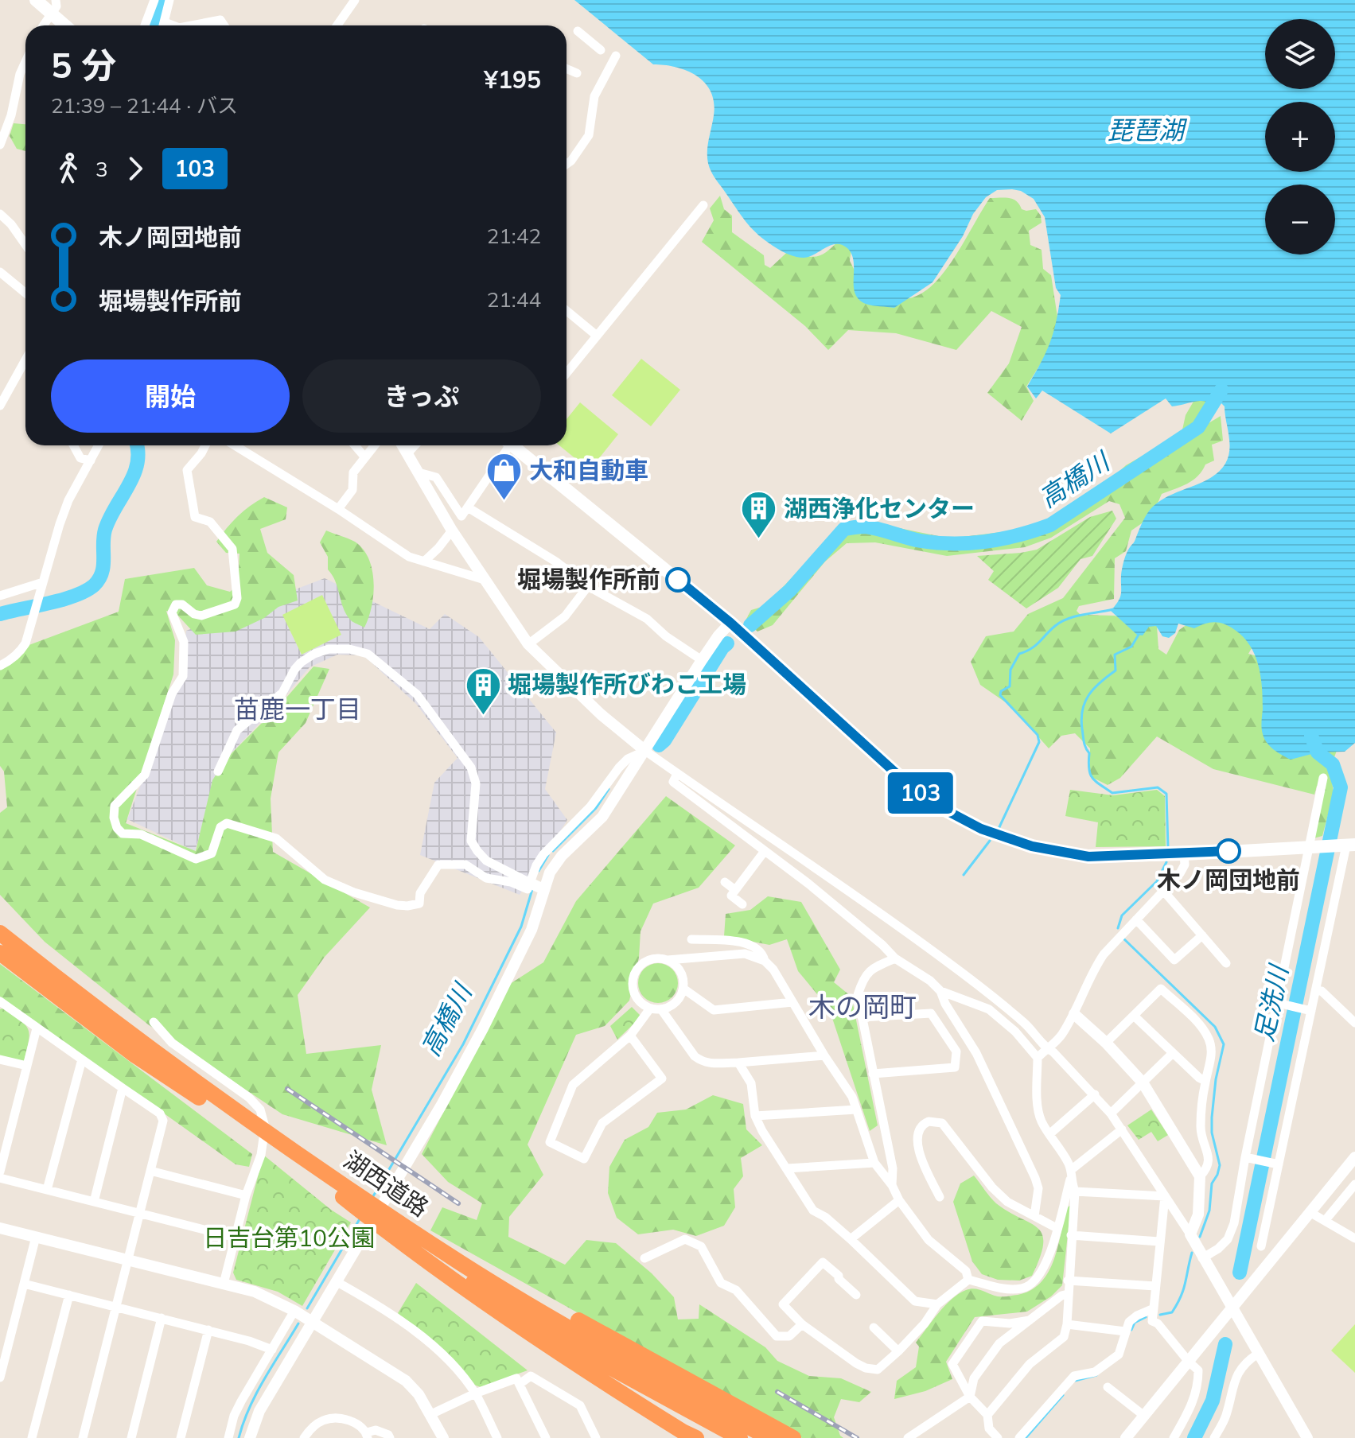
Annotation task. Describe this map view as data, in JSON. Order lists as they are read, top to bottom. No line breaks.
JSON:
{"streets":{"highway":["湖西道路"]},"districts":["苗鹿一丁目","木の岡町"],"water":["琵琶湖","高橋川","足洗川"],"parks":["日吉台第10公園"],"places":{"shop":["大和自動車"],"building":["湖西浄化センター","堀場製作所びわこ工場"],"other":["堀場製作所前","木ノ岡団地前"]},"lines":["bus line 103"],"page":{"on_map":"103","map_buttons":["+","−"],"heading":["5 分","21:39 – 21:44 · バス","¥195"],"legs":["3","103"],"list":[{"name":"木ノ岡団地前","value":"21:42"},{"name":"堀場製作所前","value":"21:44"}],"buttons":["開始","きっぷ"]}}
